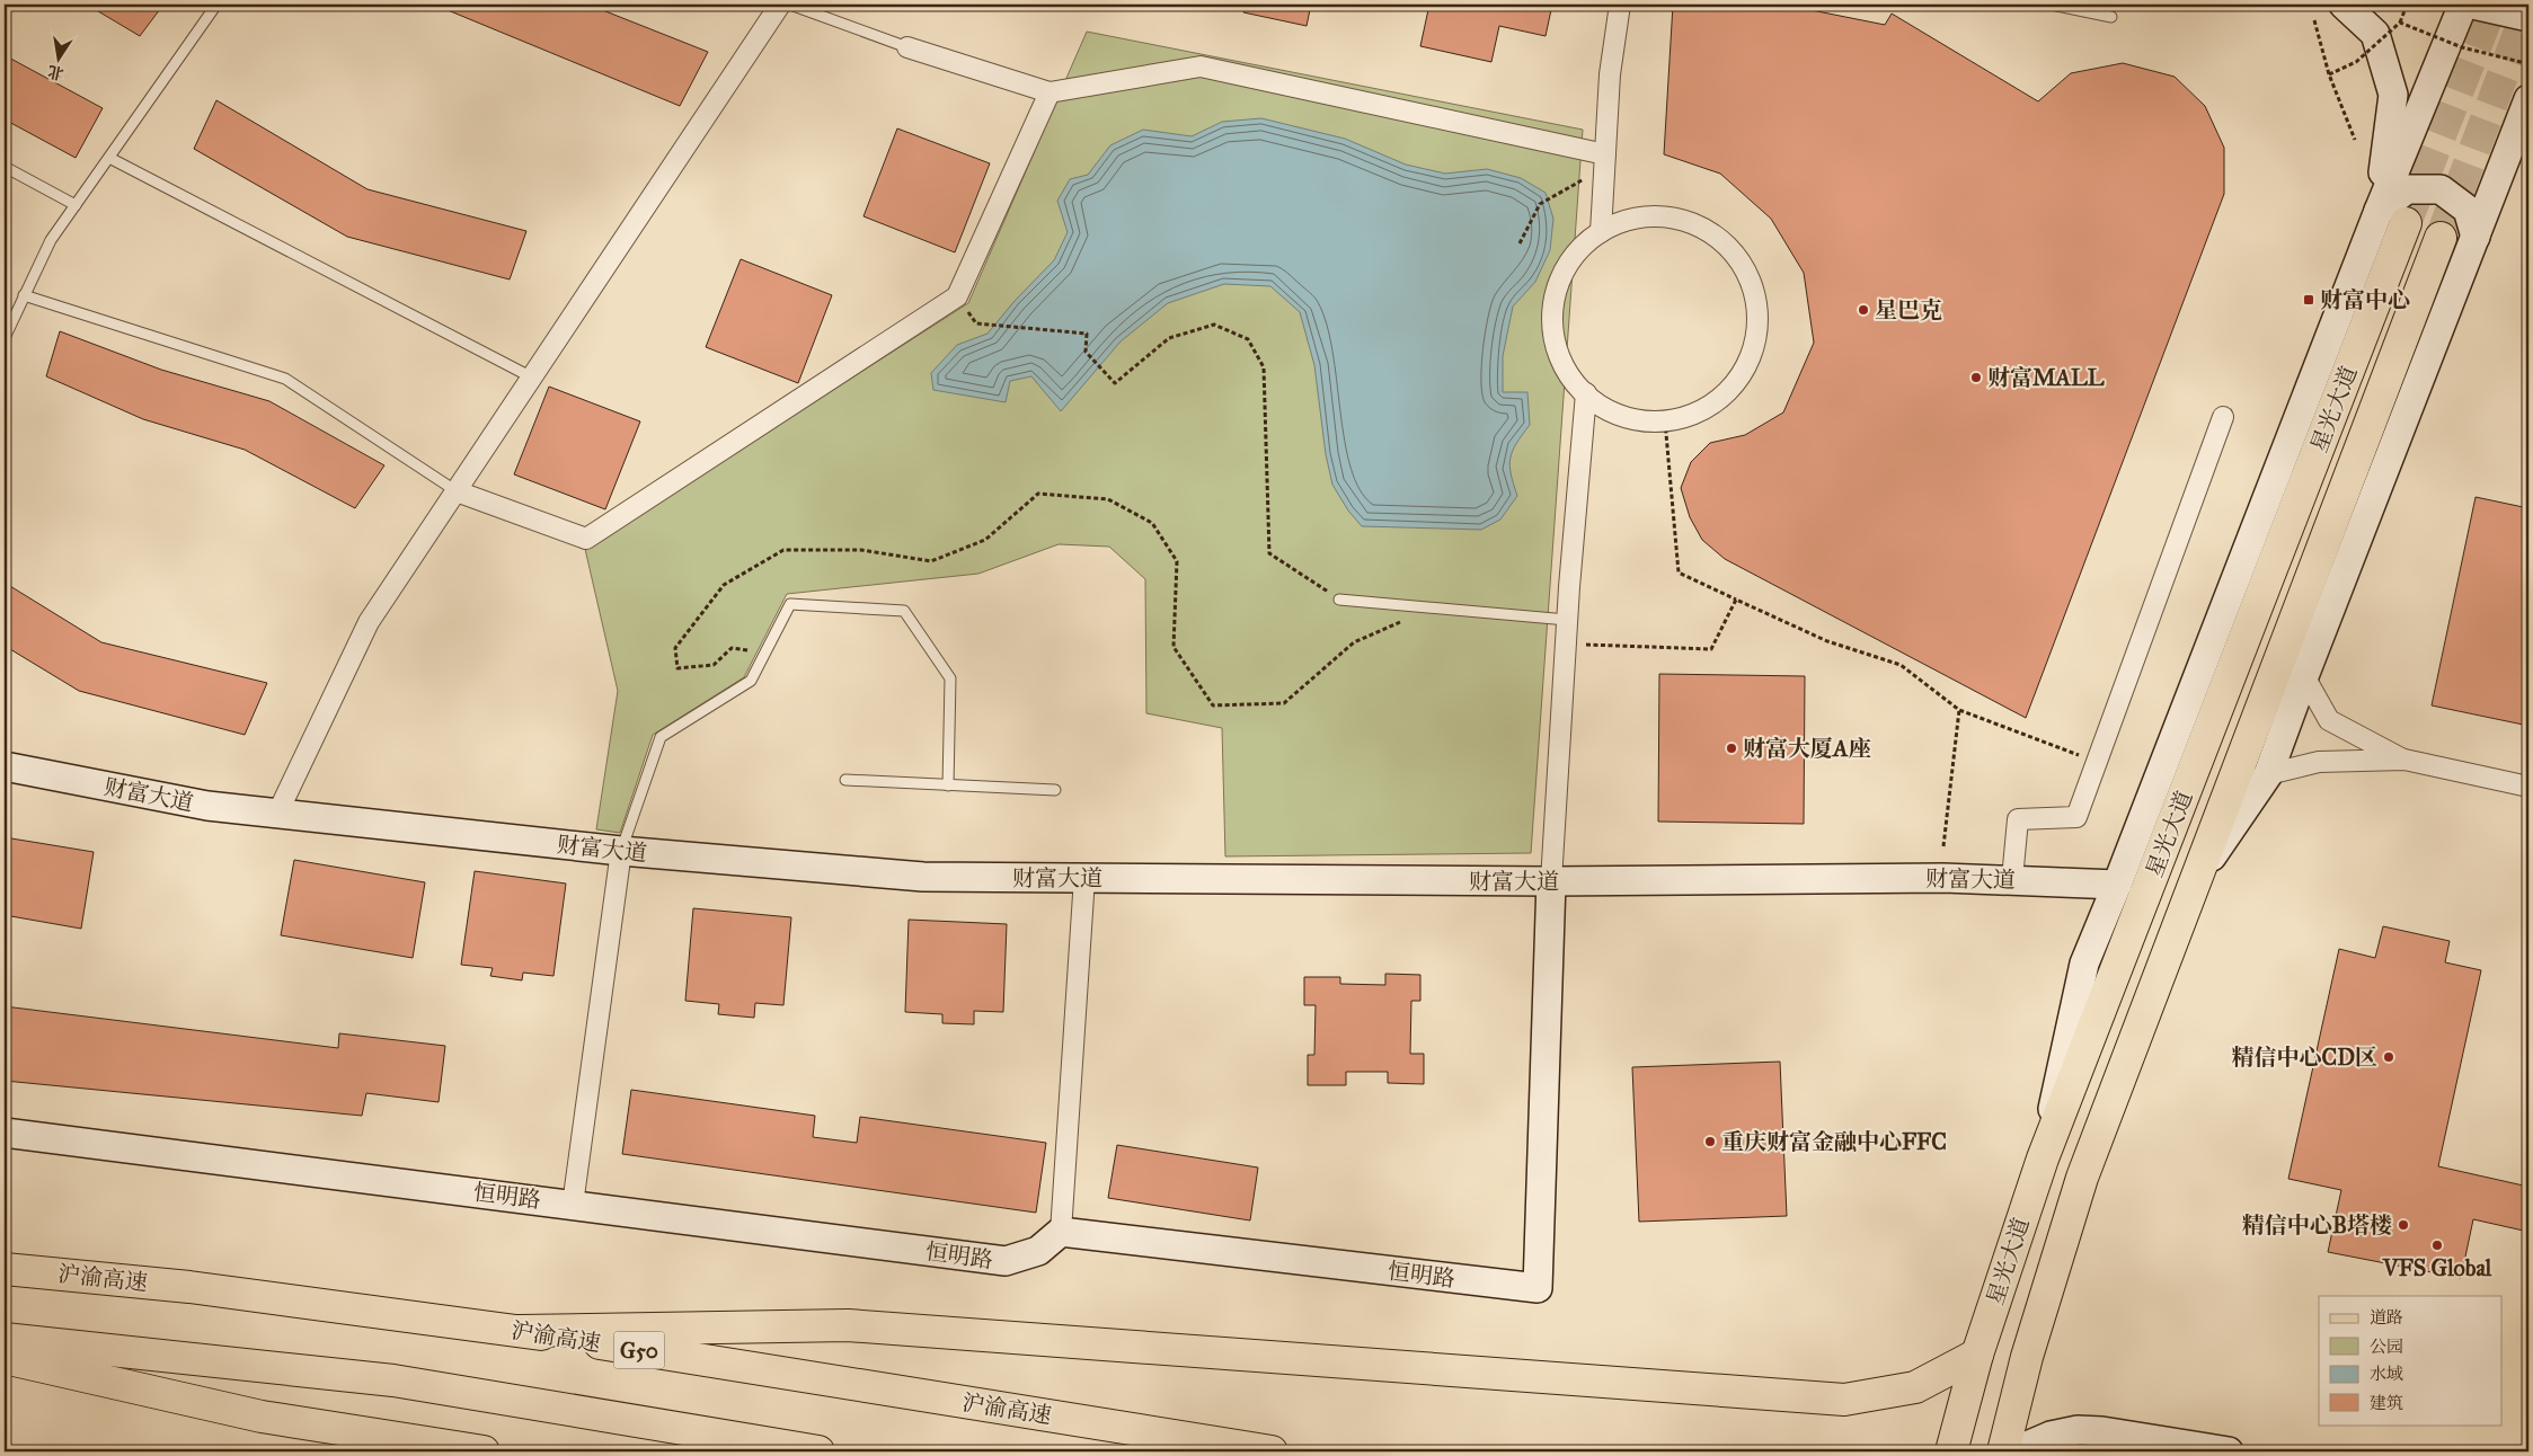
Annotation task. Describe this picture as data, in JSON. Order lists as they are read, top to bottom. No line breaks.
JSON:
{"streets":{"main road":["星光大道","沪渝高速","G50"],"street":["财富大道","恒明路"]},"crossings":[["财富大道","恒明路"]],"places":{"transit":["财富中心"],"other":["星巴克","财富MALL","财富大厦A座","精信中心CD区","重庆财富金融中心FFC","精信中心B塔楼","VFS Global"]},"legend":["道路","公园","水域","建筑"],"north":"bottom"}
